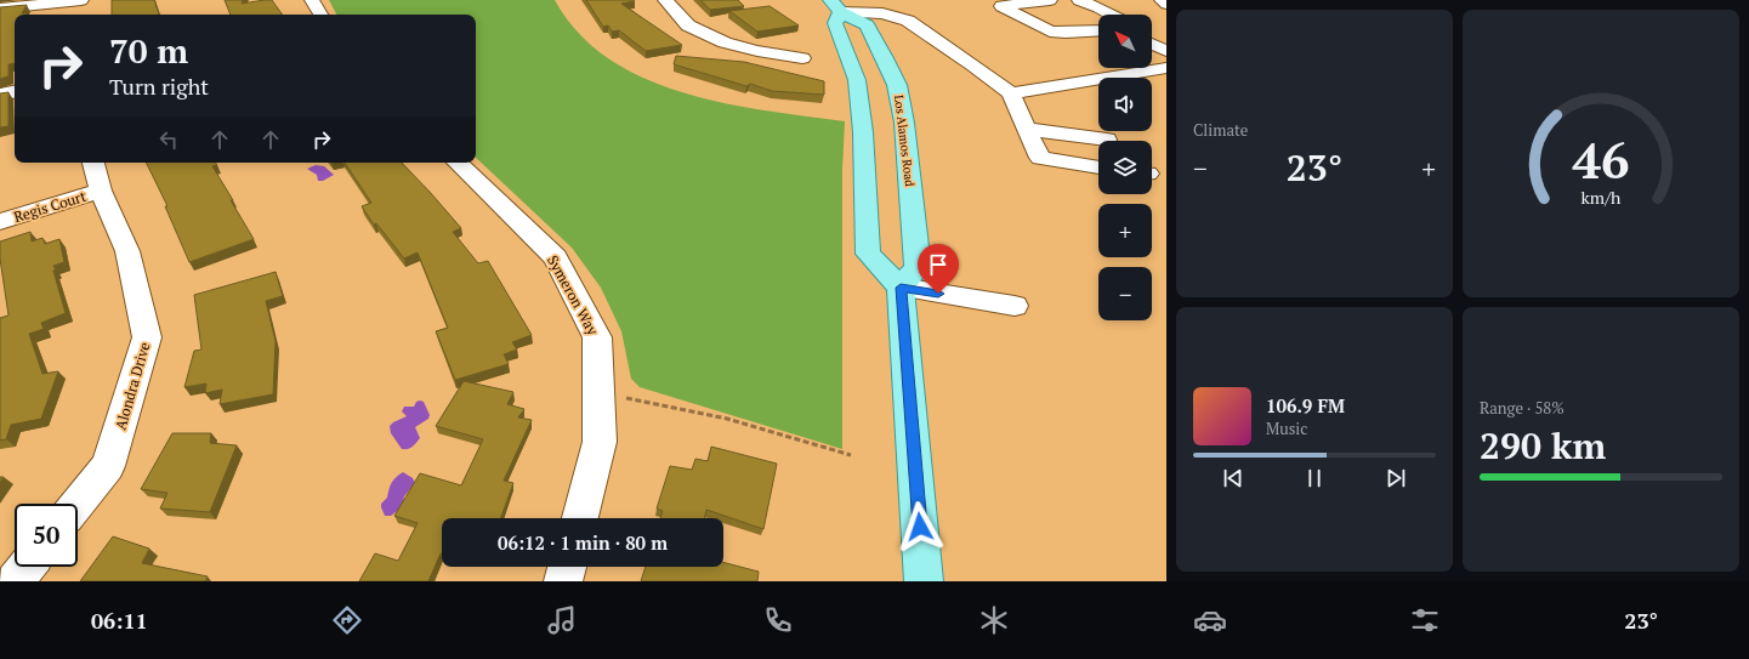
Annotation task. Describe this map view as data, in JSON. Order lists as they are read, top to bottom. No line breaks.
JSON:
{"streets":{"main road":["Los Alamos Road"],"street":["Regis Court","Symeron Way","Alondra Drive"]},"crossings":[["Regis Court","Alondra Drive"]],"north":"top left","page":{"tile":["Climate",["Range · 58%","290 km"]],"map_buttons":["+","−"],"turn":["70 m","Turn right"],"heat":["−","23°","+"],"song":["106.9 FM","Music"],"limit":"50","trip":"06:12 · 1 min · 80 m","tabs":["06:11","23°"],"gauge":["46","km/h"]}}
